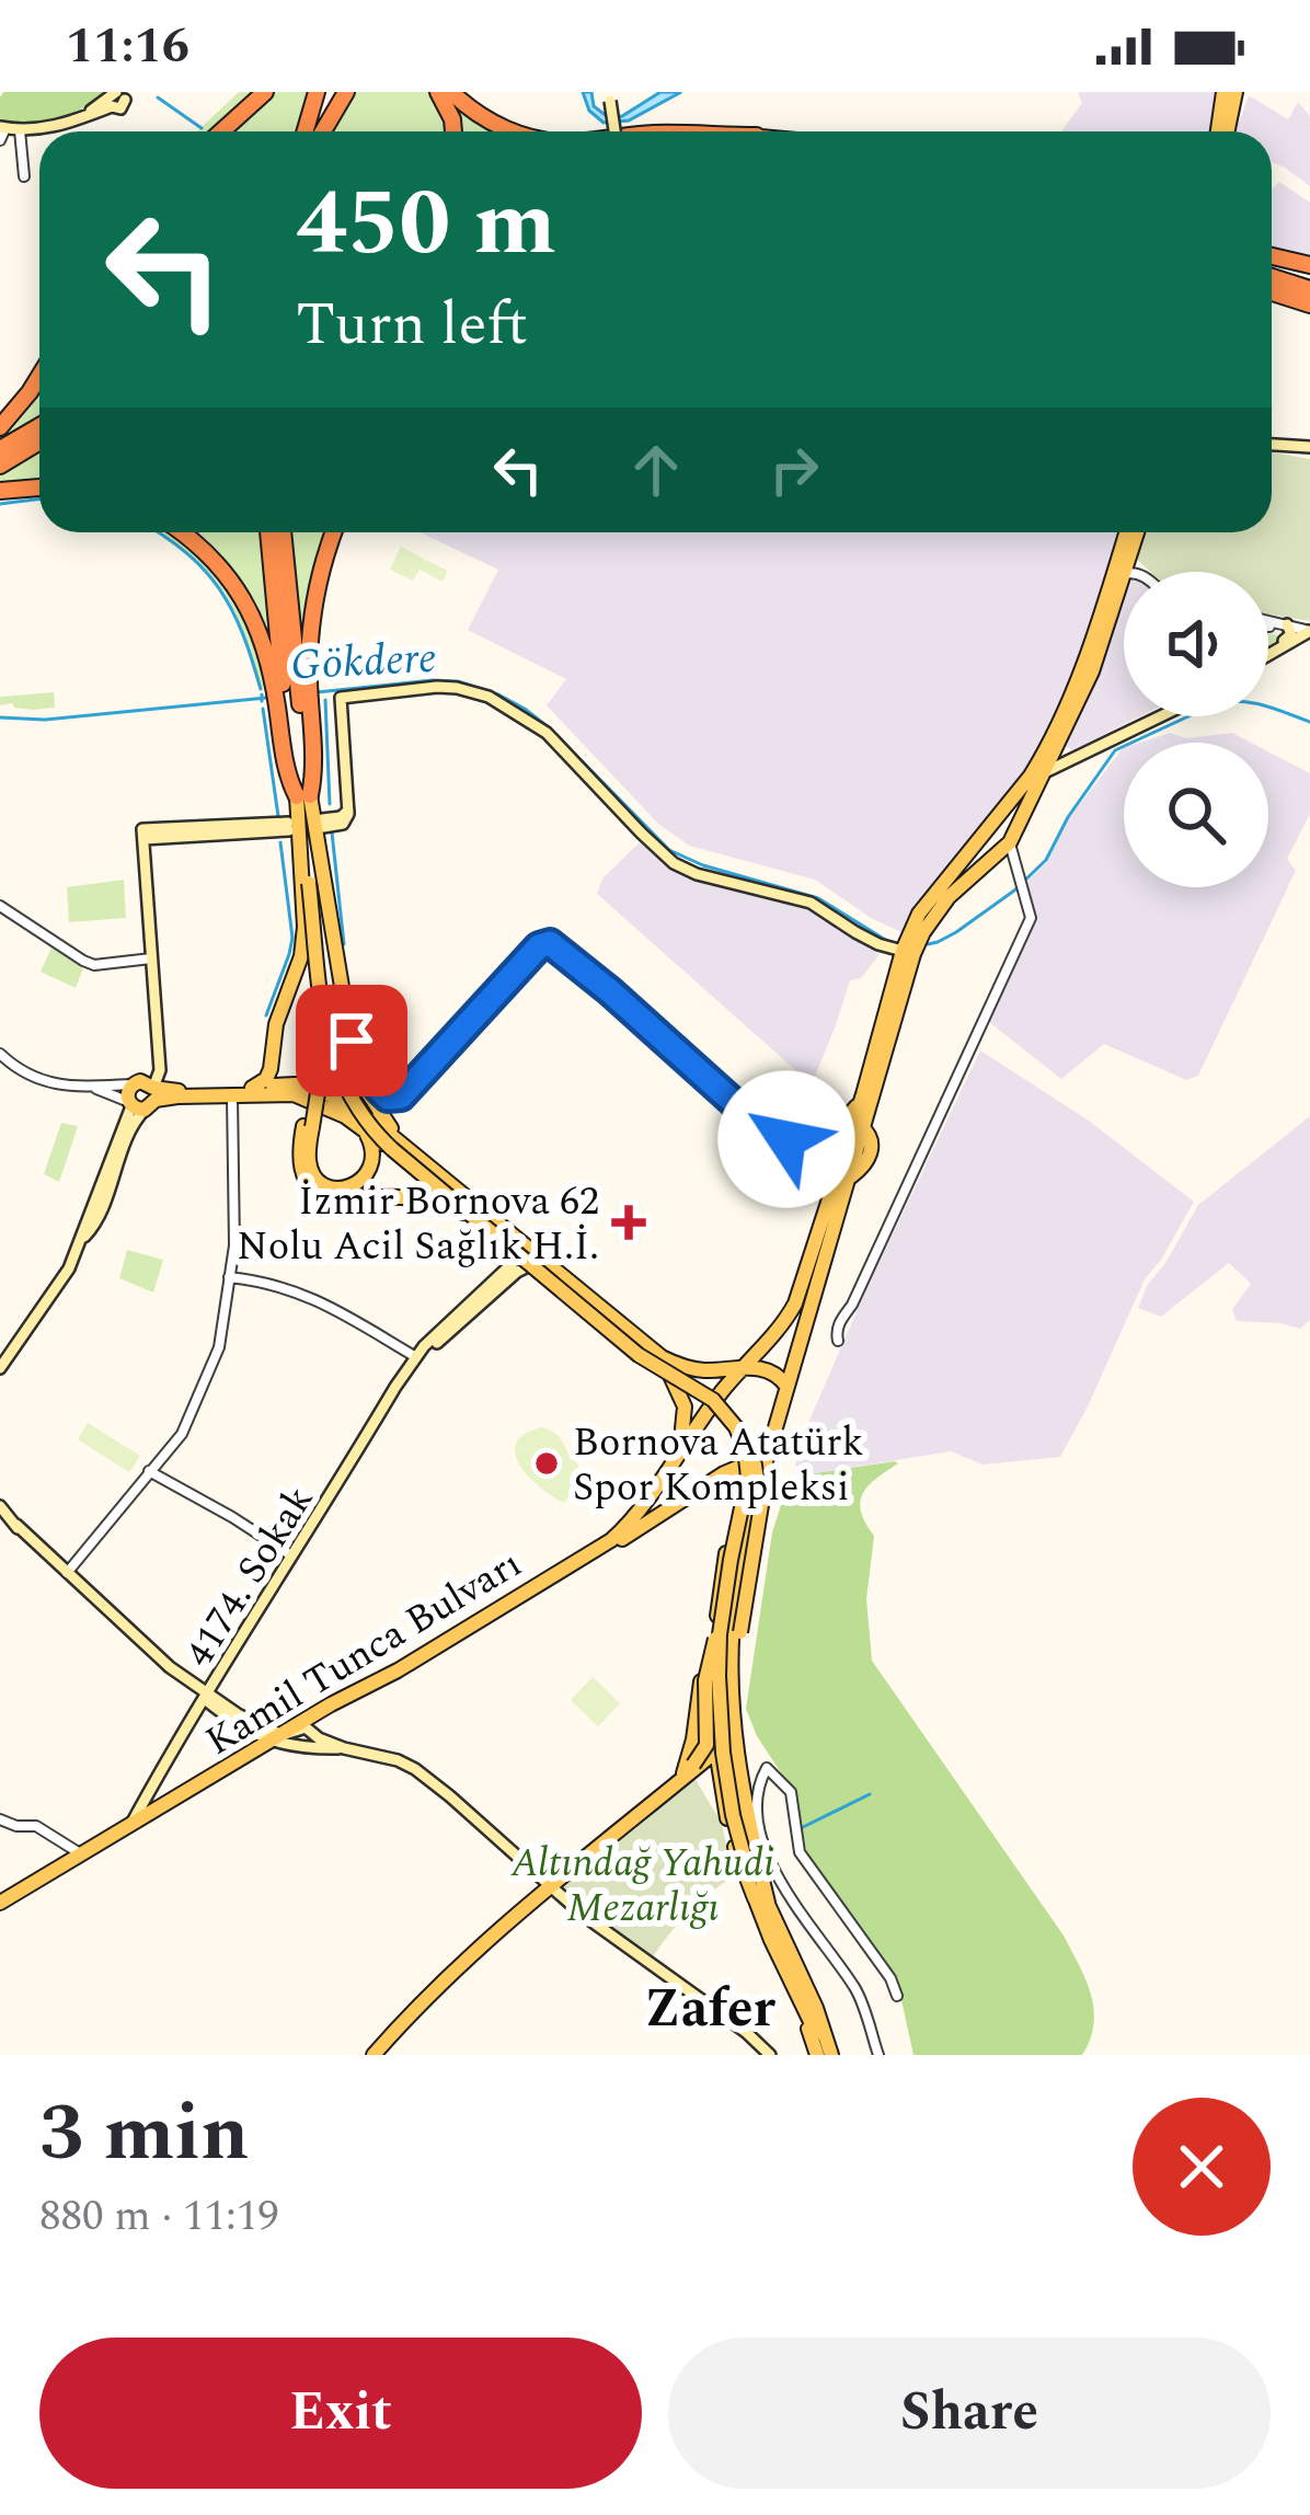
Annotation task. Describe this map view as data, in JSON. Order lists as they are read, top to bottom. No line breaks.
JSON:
{"streets":{"main road":["4174. Sokak","Kamil Tunca Bulvarı"]},"crossings":[["4174. Sokak","Kamil Tunca Bulvarı"]],"districts":["Zafer"],"water":["Gökdere"],"parks":["Altındağ Yahudi Mezarlığı"],"places":{"health":["İzmir Bornova 62 Nolu Acil Sağlık H.İ."],"other":["Bornova Atatürk Spor Kompleksi"]},"page":{"status":"11:16","turn":["450 m","Turn left"],"heading":["3 min","880 m · 11:19"],"buttons":["Exit","Share"]}}
